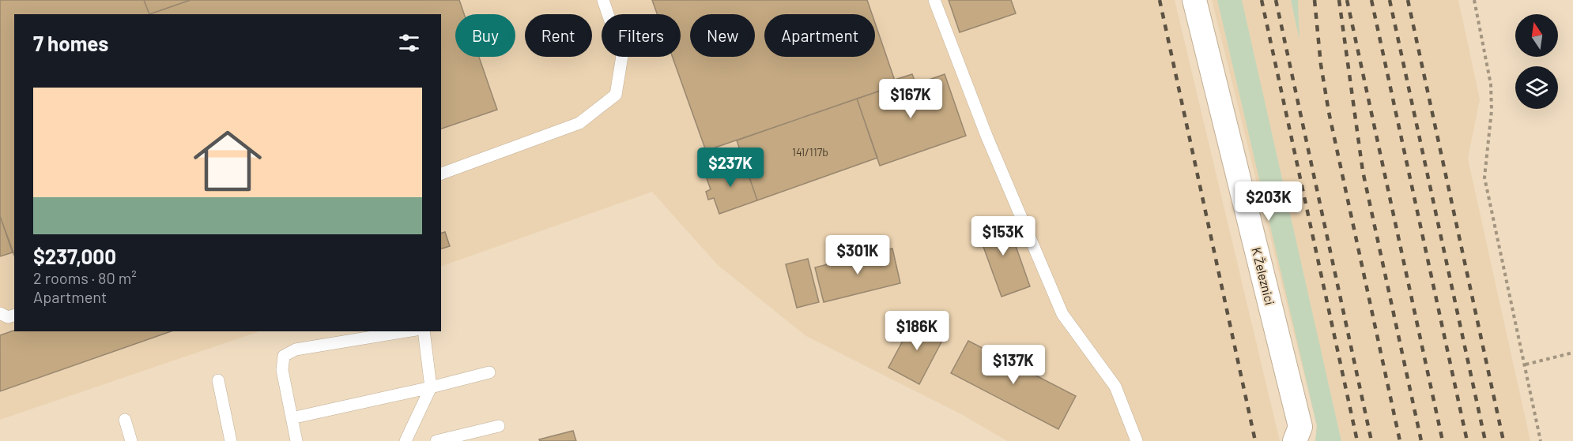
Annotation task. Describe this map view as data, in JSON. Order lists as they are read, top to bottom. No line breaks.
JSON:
{"streets":{"street":["K Železnici"]},"house_numbers":["141/117b"],"north":"top","page":{"chip":["Buy","Rent","Filters","New","Apartment"],"heading":"7 homes","list":[{"name":"$237,000","note":"2 rooms · 80 m² · Apartment"}],"price":["$167K","$237K","$203K","$153K","$301K","$186K","$137K"]}}
